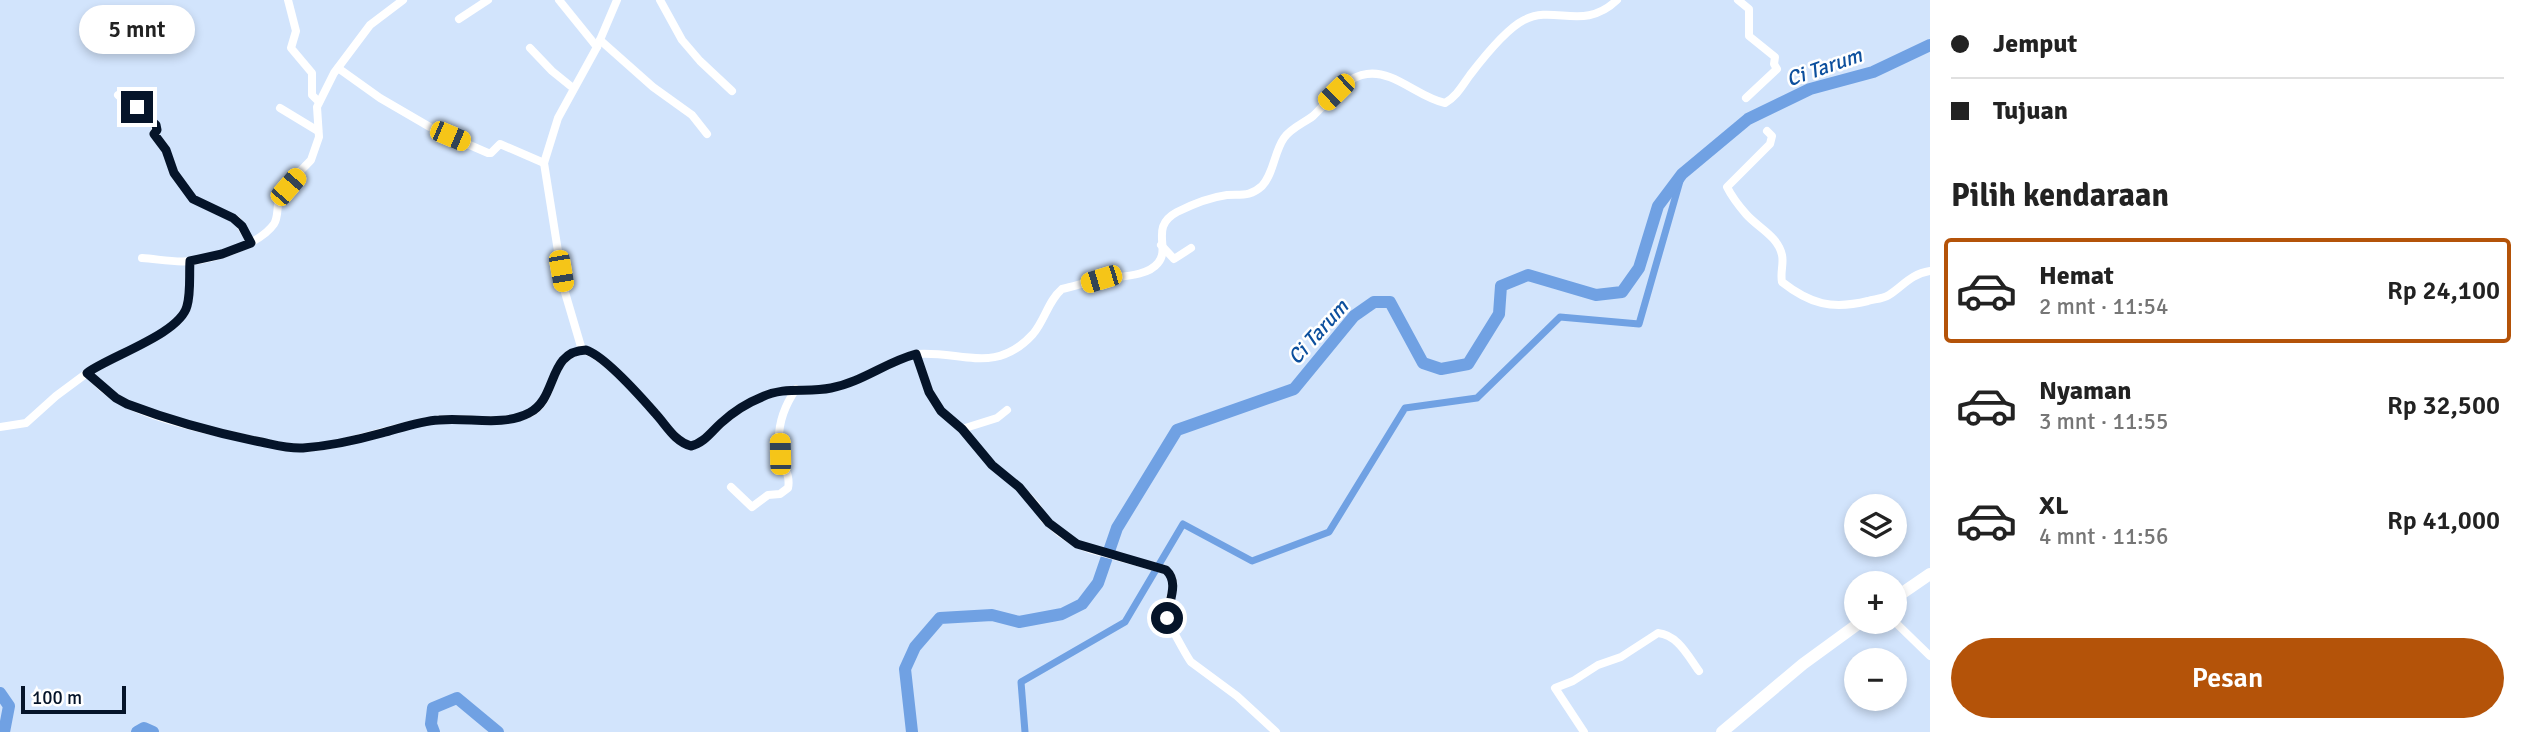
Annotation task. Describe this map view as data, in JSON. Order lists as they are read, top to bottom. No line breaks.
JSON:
{"water":["Ci Tarum"],"scale_bar":"100 m","page":{"banner":["Jemput","Tujuan"],"bubble":"5 mnt","heading":"Pilih kendaraan","list":[{"name":"Hemat","note":"2 mnt · 11:54","value":"Rp 24,100"},{"name":"Nyaman","note":"3 mnt · 11:55","value":"Rp 32,500"},{"name":"XL","note":"4 mnt · 11:56","value":"Rp 41,000"}],"map_buttons":["+","−"],"buttons":"Pesan","scale":"100 m"}}
